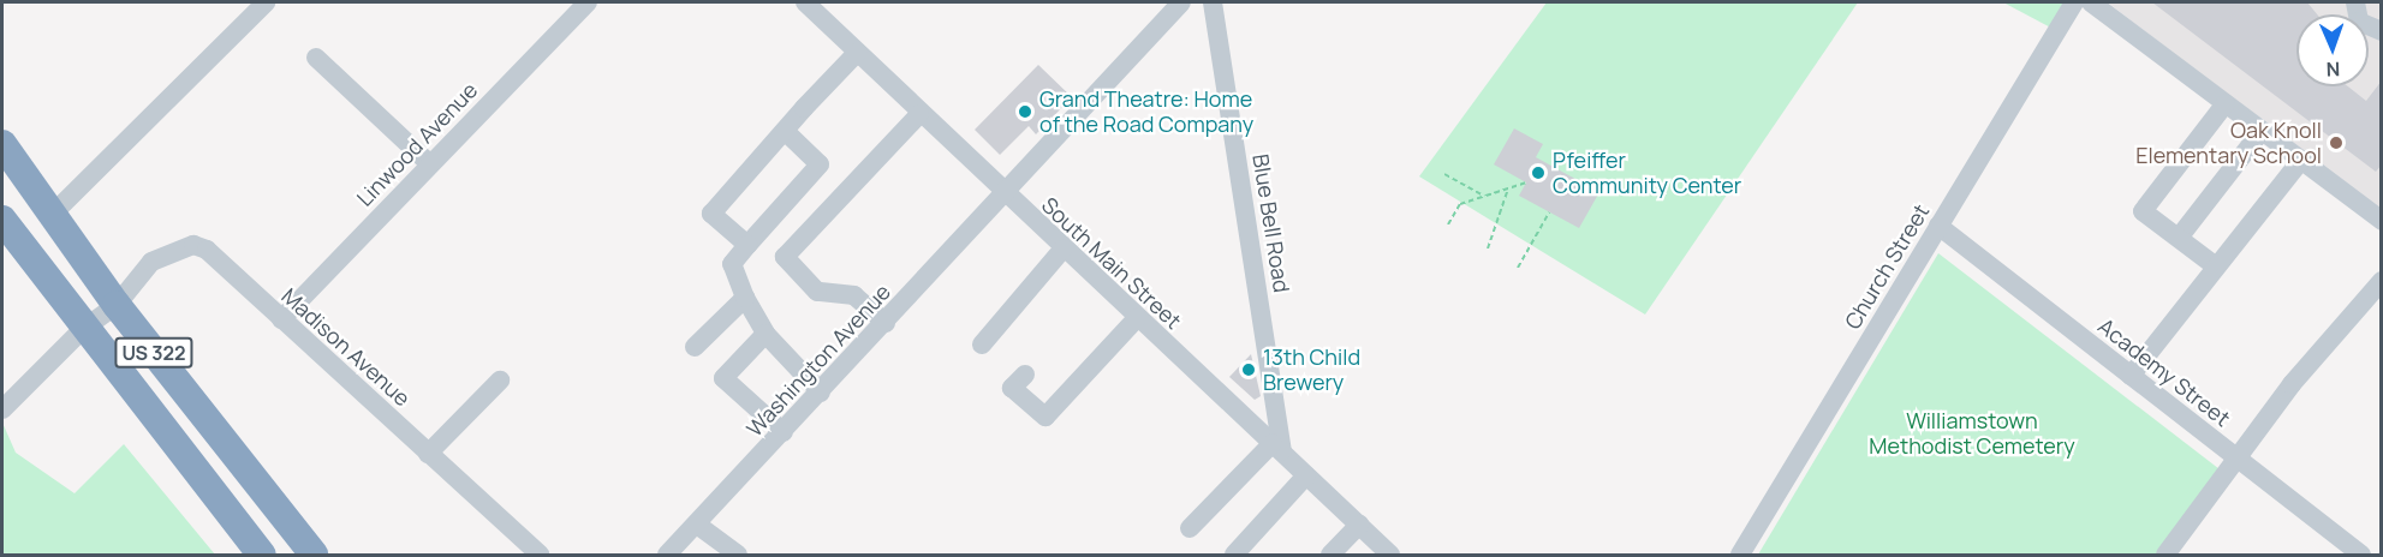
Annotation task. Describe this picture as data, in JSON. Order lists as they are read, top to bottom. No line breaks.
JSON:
{"streets":{"highway":["US 322"],"street":["Linwood Avenue","Blue Bell Road","South Main Street","Church Street","Madison Avenue","Washington Avenue","Academy Street"]},"crossings":[["Linwood Avenue","Madison Avenue"],["Blue Bell Road","South Main Street"],["South Main Street","Washington Avenue"],["Church Street","Academy Street"],["Madison Avenue","US 322"]],"parks":["Williamstown Methodist Cemetery"],"places":["Grand Theatre: Home of the Road Company","Oak Knoll Elementary School","Pfeiffer Community Center","13th Child Brewery"],"north":"bottom"}
